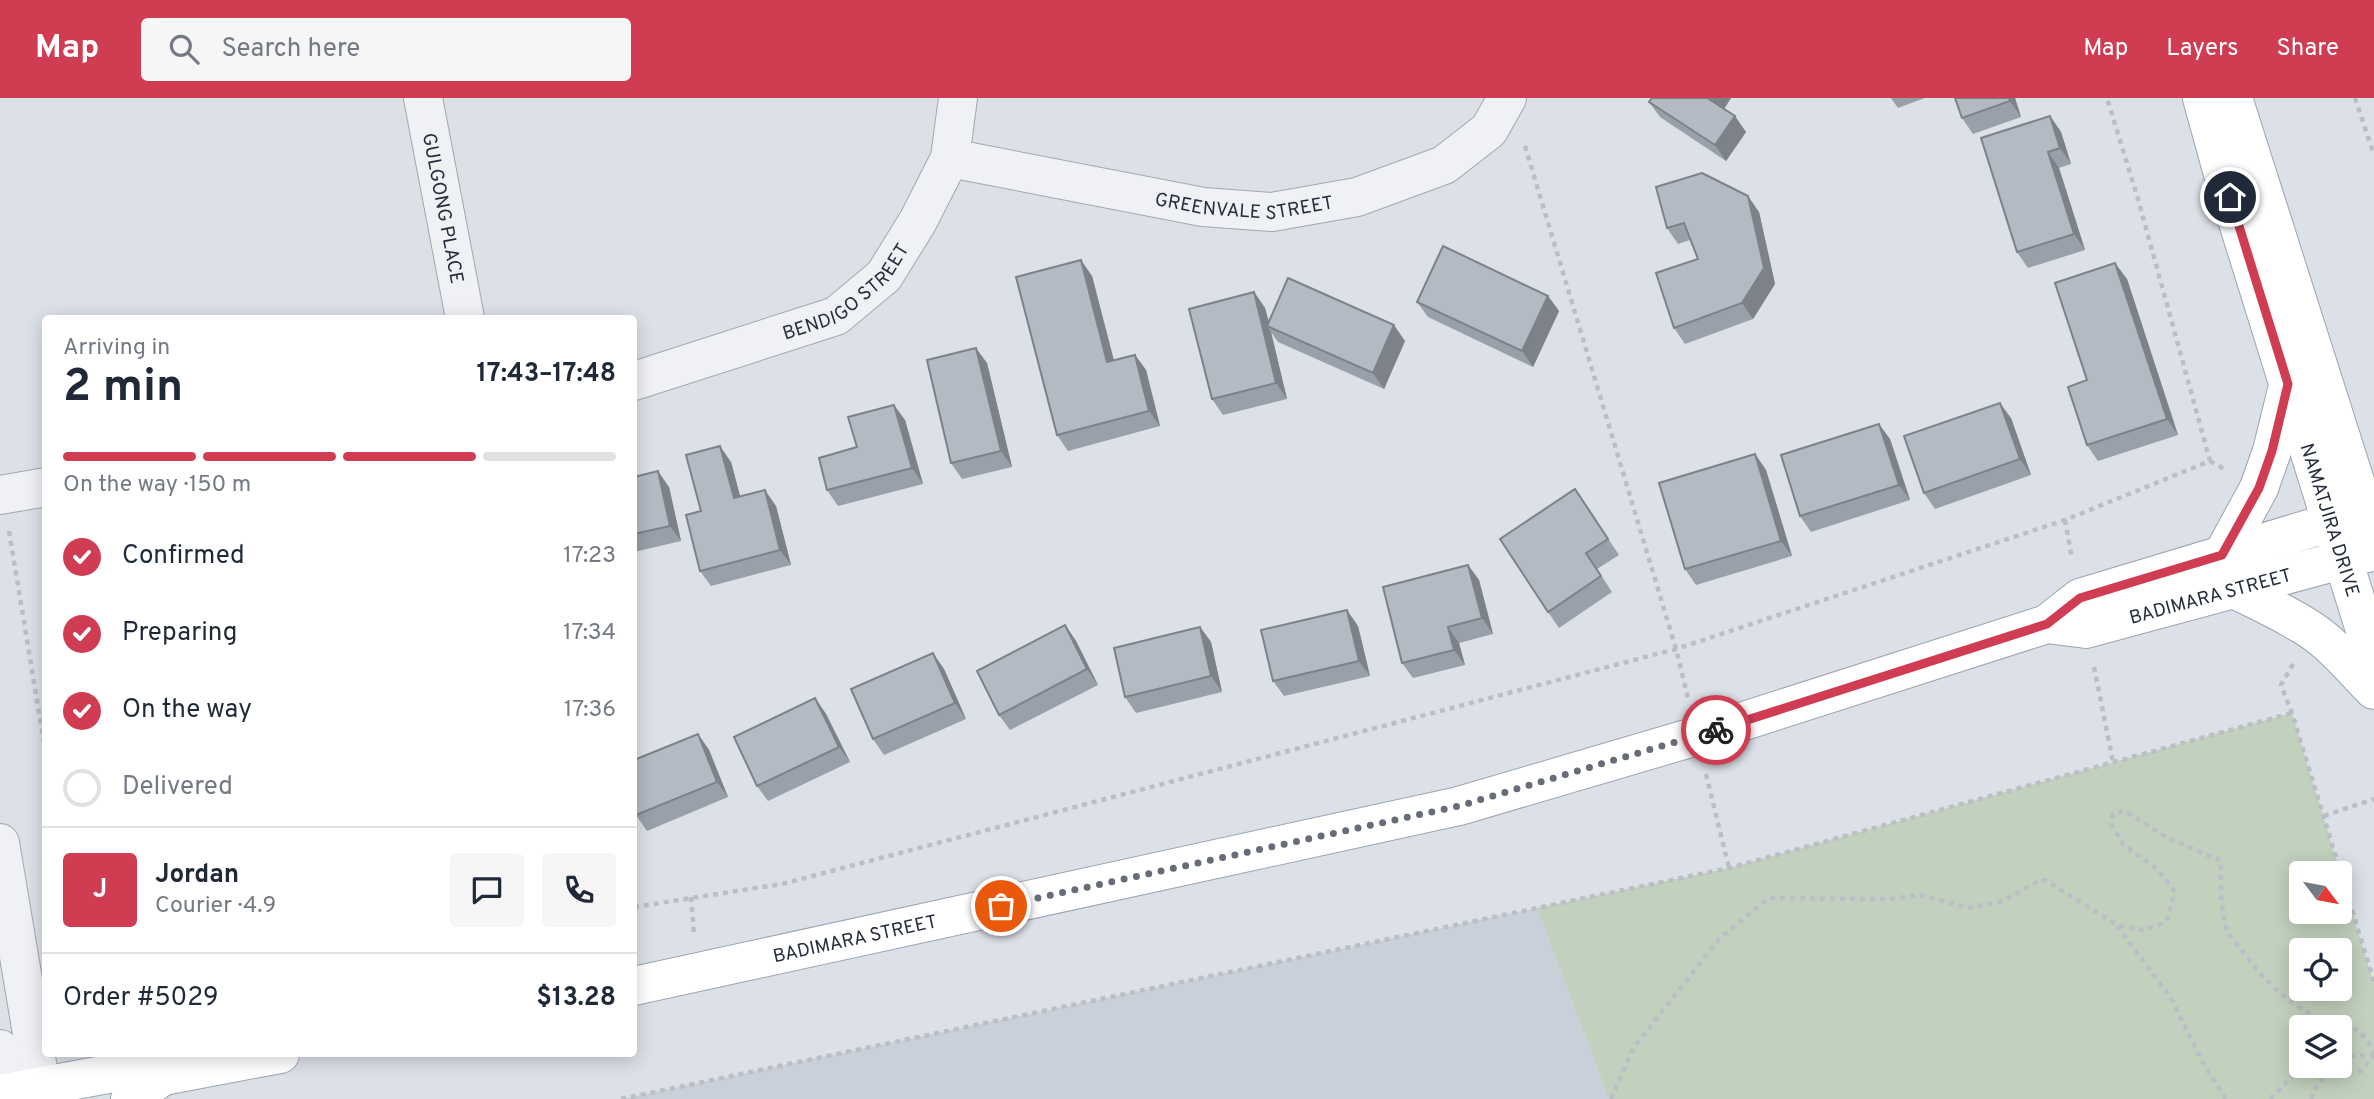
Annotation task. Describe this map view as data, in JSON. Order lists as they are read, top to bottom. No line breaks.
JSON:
{"streets":{"main road":["NAMATJIRA DRIVE","BADIMARA STREET"],"street":["GREENVALE STREET","GULGONG PLACE","BENDIGO STREET"]},"crossings":[["GREENVALE STREET","BENDIGO STREET"],["NAMATJIRA DRIVE","BADIMARA STREET"]],"north":"bottom right","page":{"header":"Map","search":"Search here","nav":["Map","Layers","Share"],"heading":["2 min","Arriving in","17:43–17:48"],"panel":["Jordan","Courier · 4.9","Order #5029","$13.28"],"bar":"On the way · 150 m","list":[["Confirmed","17:23"],["Preparing","17:34"],["On the way","17:36"],"Delivered"],"round":"J"}}
